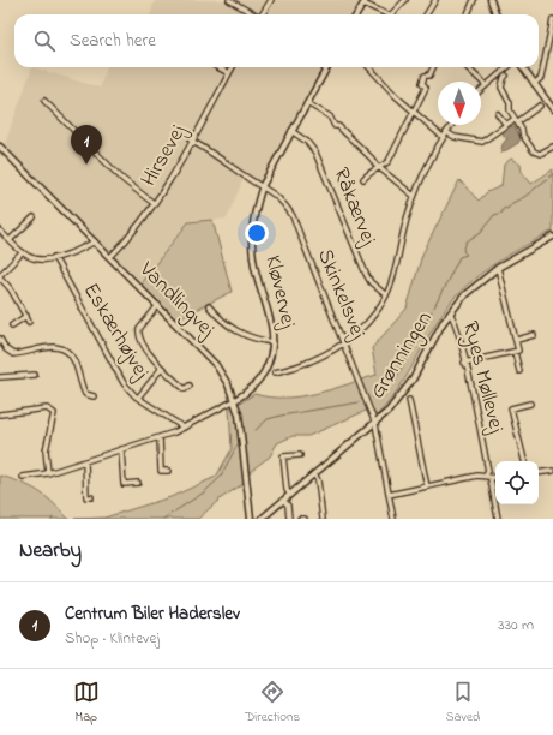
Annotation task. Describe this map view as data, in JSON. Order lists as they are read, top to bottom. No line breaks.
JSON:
{"streets":{"street":["Hirsevej","Råkærvej","Kløvervej","Skinkelsvej","Vandlingvej","Eskærhøjvej","Grønningen","Ryes Møllevej"]},"crossings":[["Hirsevej","Skinkelsvej"],["Hirsevej","Vandlingvej"],["Råkærvej","Kløvervej"],["Kløvervej","Skinkelsvej"],["Kløvervej","Vandlingvej"],["Skinkelsvej","Grønningen"],["Grønningen","Ryes Møllevej"]],"north":"bottom","page":{"search":"Search here","pins":"1","heading":"Nearby","list":[{"mark":"1","name":"Centrum Biler Haderslev","note":"Shop · Klintevej","value":"330 m"}],"nav":["Map","Directions","Saved"]}}
